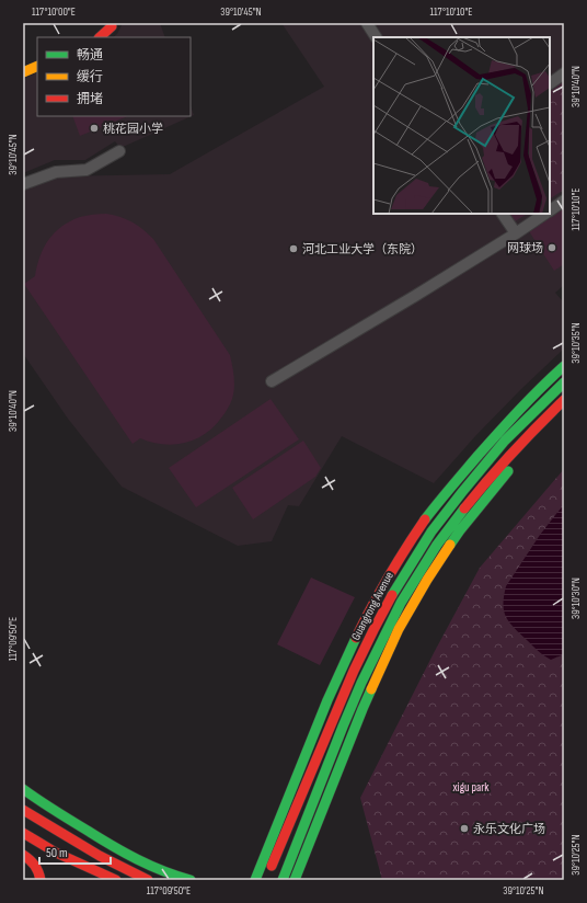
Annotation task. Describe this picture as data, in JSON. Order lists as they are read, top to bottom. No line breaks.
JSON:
{"streets":{"main road":["Guangrong Avenue"]},"parks":["xigu park"],"places":["桃花园小学","网球场","河北工业大学（东院）","永乐文化广场"],"legend":["畅通","缓行","拥堵"],"scale_bar":"50 m","coordinates":["117°10'00\"E","39°10'45\"N","117°10'10\"E","39°10'40\"N","39°10'35\"N","39°10'30\"N","117°09'50\"E","39°10'25\"N"]}
